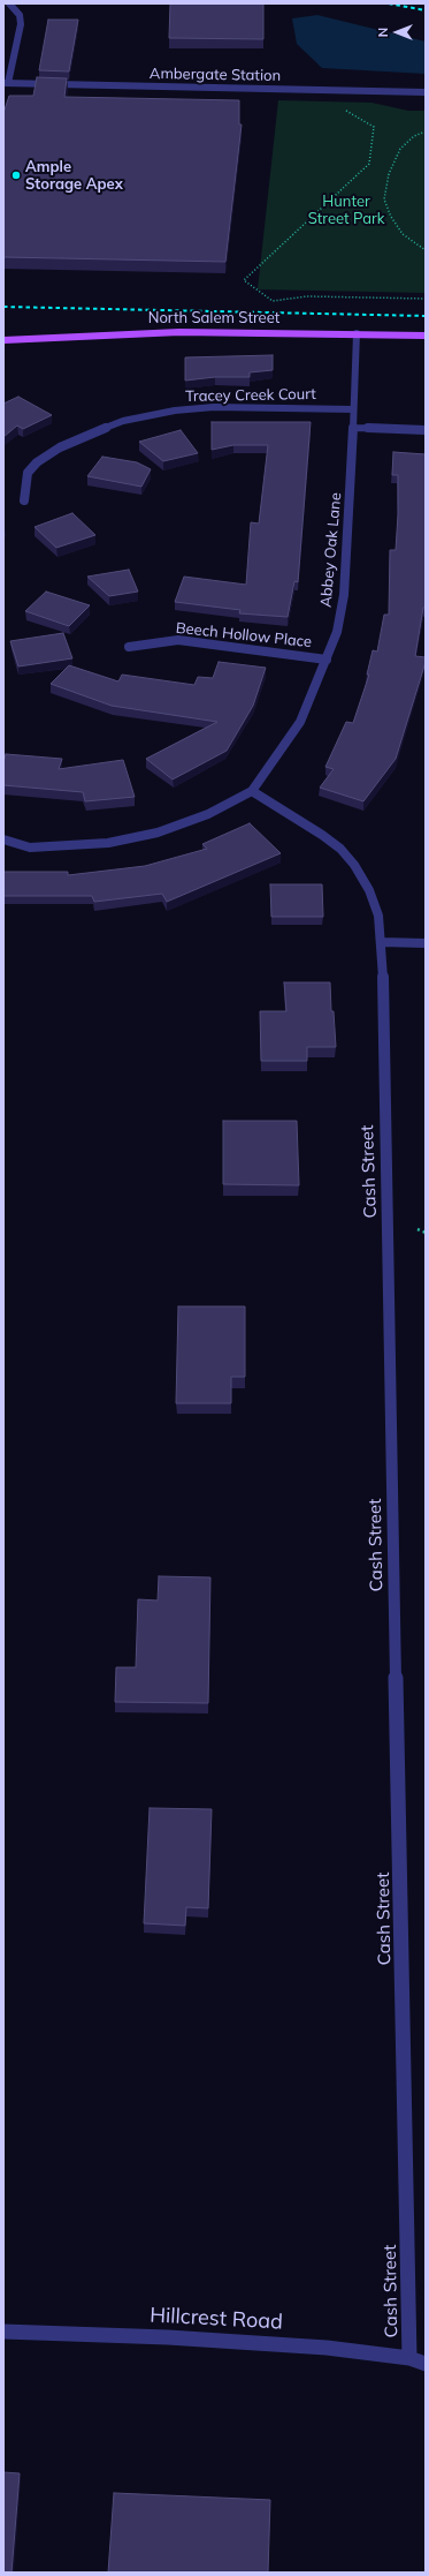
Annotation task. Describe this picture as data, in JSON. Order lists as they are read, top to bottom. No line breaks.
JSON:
{"streets":{"main road":["North Salem Street"],"street":["Ambergate Station","Tracey Creek Court","Abbey Oak Lane","Beech Hollow Place","Cash Street","Hillcrest Road"]},"crossings":[["North Salem Street","Abbey Oak Lane"],["Tracey Creek Court","Abbey Oak Lane"],["Abbey Oak Lane","Beech Hollow Place"],["Abbey Oak Lane","Cash Street"],["Cash Street","Hillcrest Road"]],"parks":["Hunter Street Park"],"places":["Ample Storage Apex"],"north":"left"}
